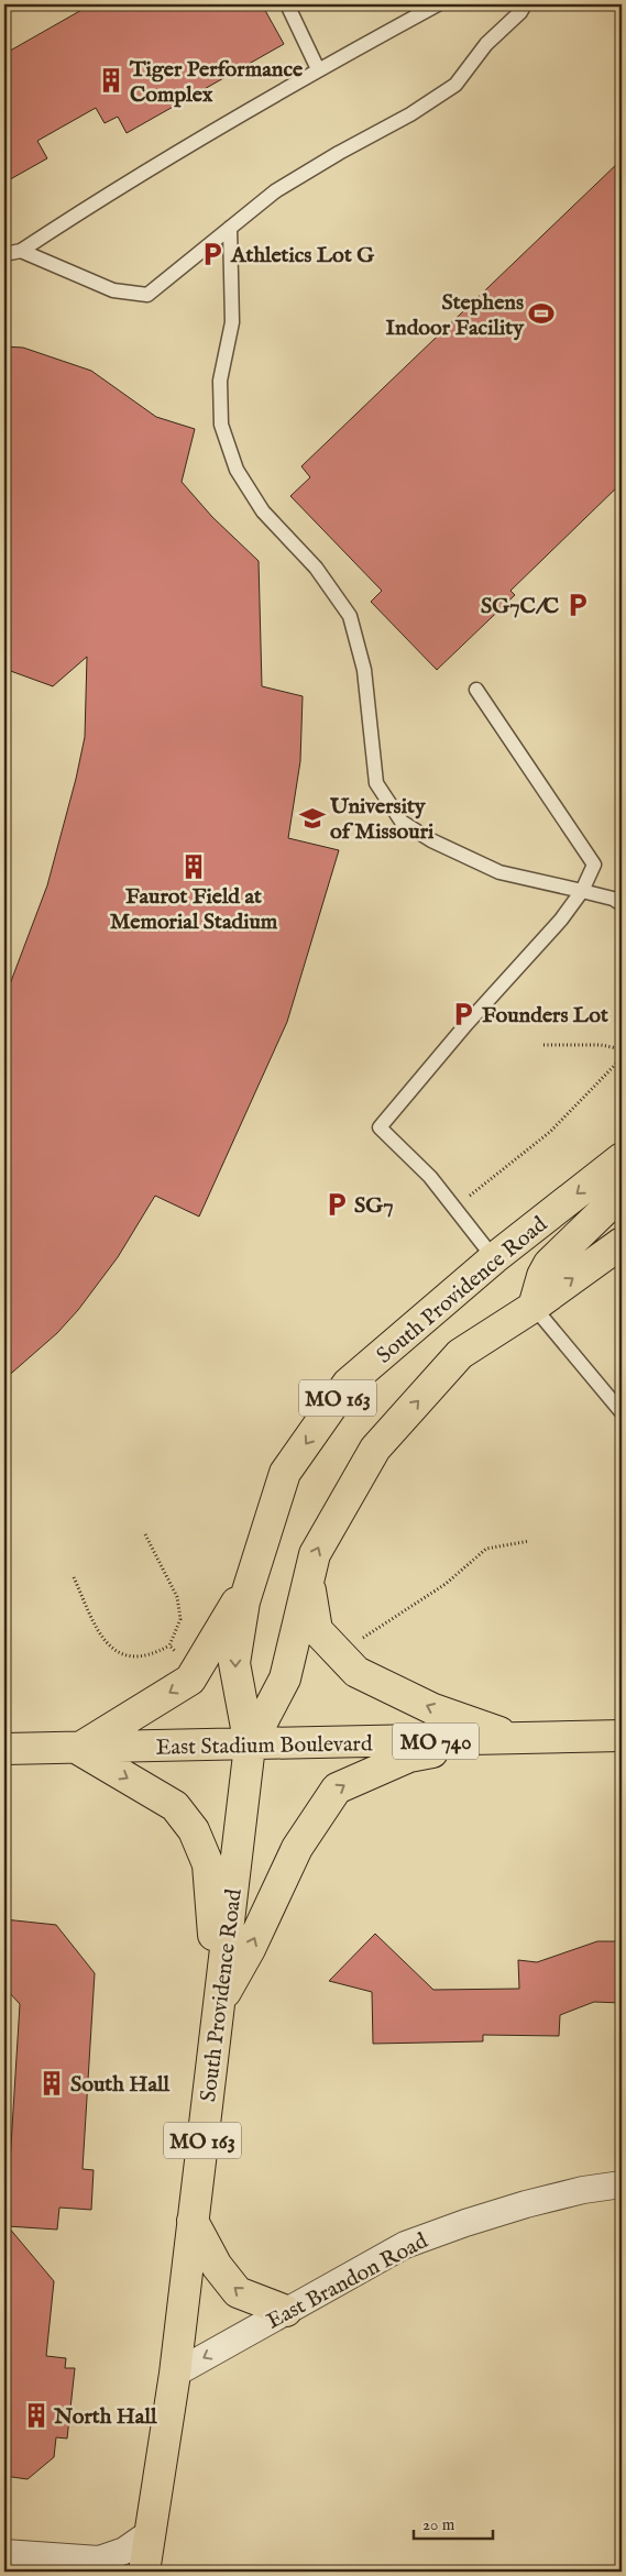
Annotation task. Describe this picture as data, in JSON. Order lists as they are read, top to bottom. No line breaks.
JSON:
{"streets":{"main road":["South Providence Road","MO 163","MO 740","East Stadium Boulevard"],"street":["East Brandon Road"]},"crossings":[["South Providence Road","East Stadium Boulevard"],["South Providence Road","East Brandon Road"]],"places":{"building":["Tiger Performance Complex","Faurot Field at Memorial Stadium","South Hall","North Hall"],"parking":["Athletics Lot G","SG7C/C","Founders Lot","SG7"],"sports":["Stephens Indoor Facility"],"school or university":["University of Missouri"]},"scale_bar":"20 m"}
